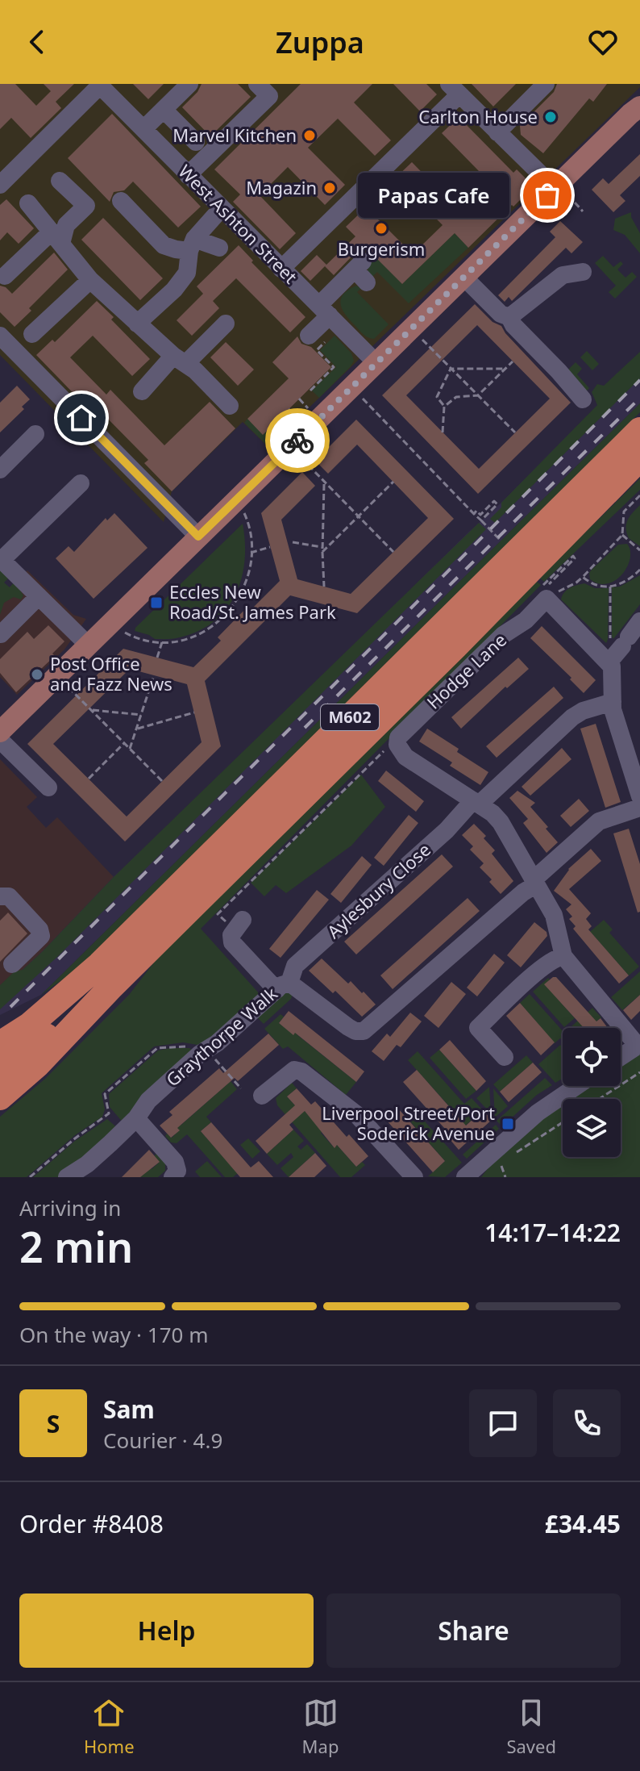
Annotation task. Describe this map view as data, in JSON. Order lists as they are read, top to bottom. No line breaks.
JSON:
{"streets":{"highway":["M602"],"street":["West Ashton Street","Hodge Lane","Aylesbury Close","Graythorpe Walk"]},"crossings":[["Aylesbury Close","Graythorpe Walk"]],"places":{"other":["Carlton House","Marvel Kitchen","Magazin","Papas Cafe","Burgerism","Post Office and Fazz News"],"transit":["Eccles New Road/St. James Park","Liverpool Street/Port Soderick Avenue"]},"page":{"header":"Zuppa","bubble":"Papas Cafe","heading":["2 min","Arriving in","14:17–14:22"],"panel":["Sam","Courier · 4.9","Order #8408","£34.45"],"bar":"On the way · 170 m","round":"S","buttons":["Help","Share"],"tabs":["Home","Map","Saved"]}}
